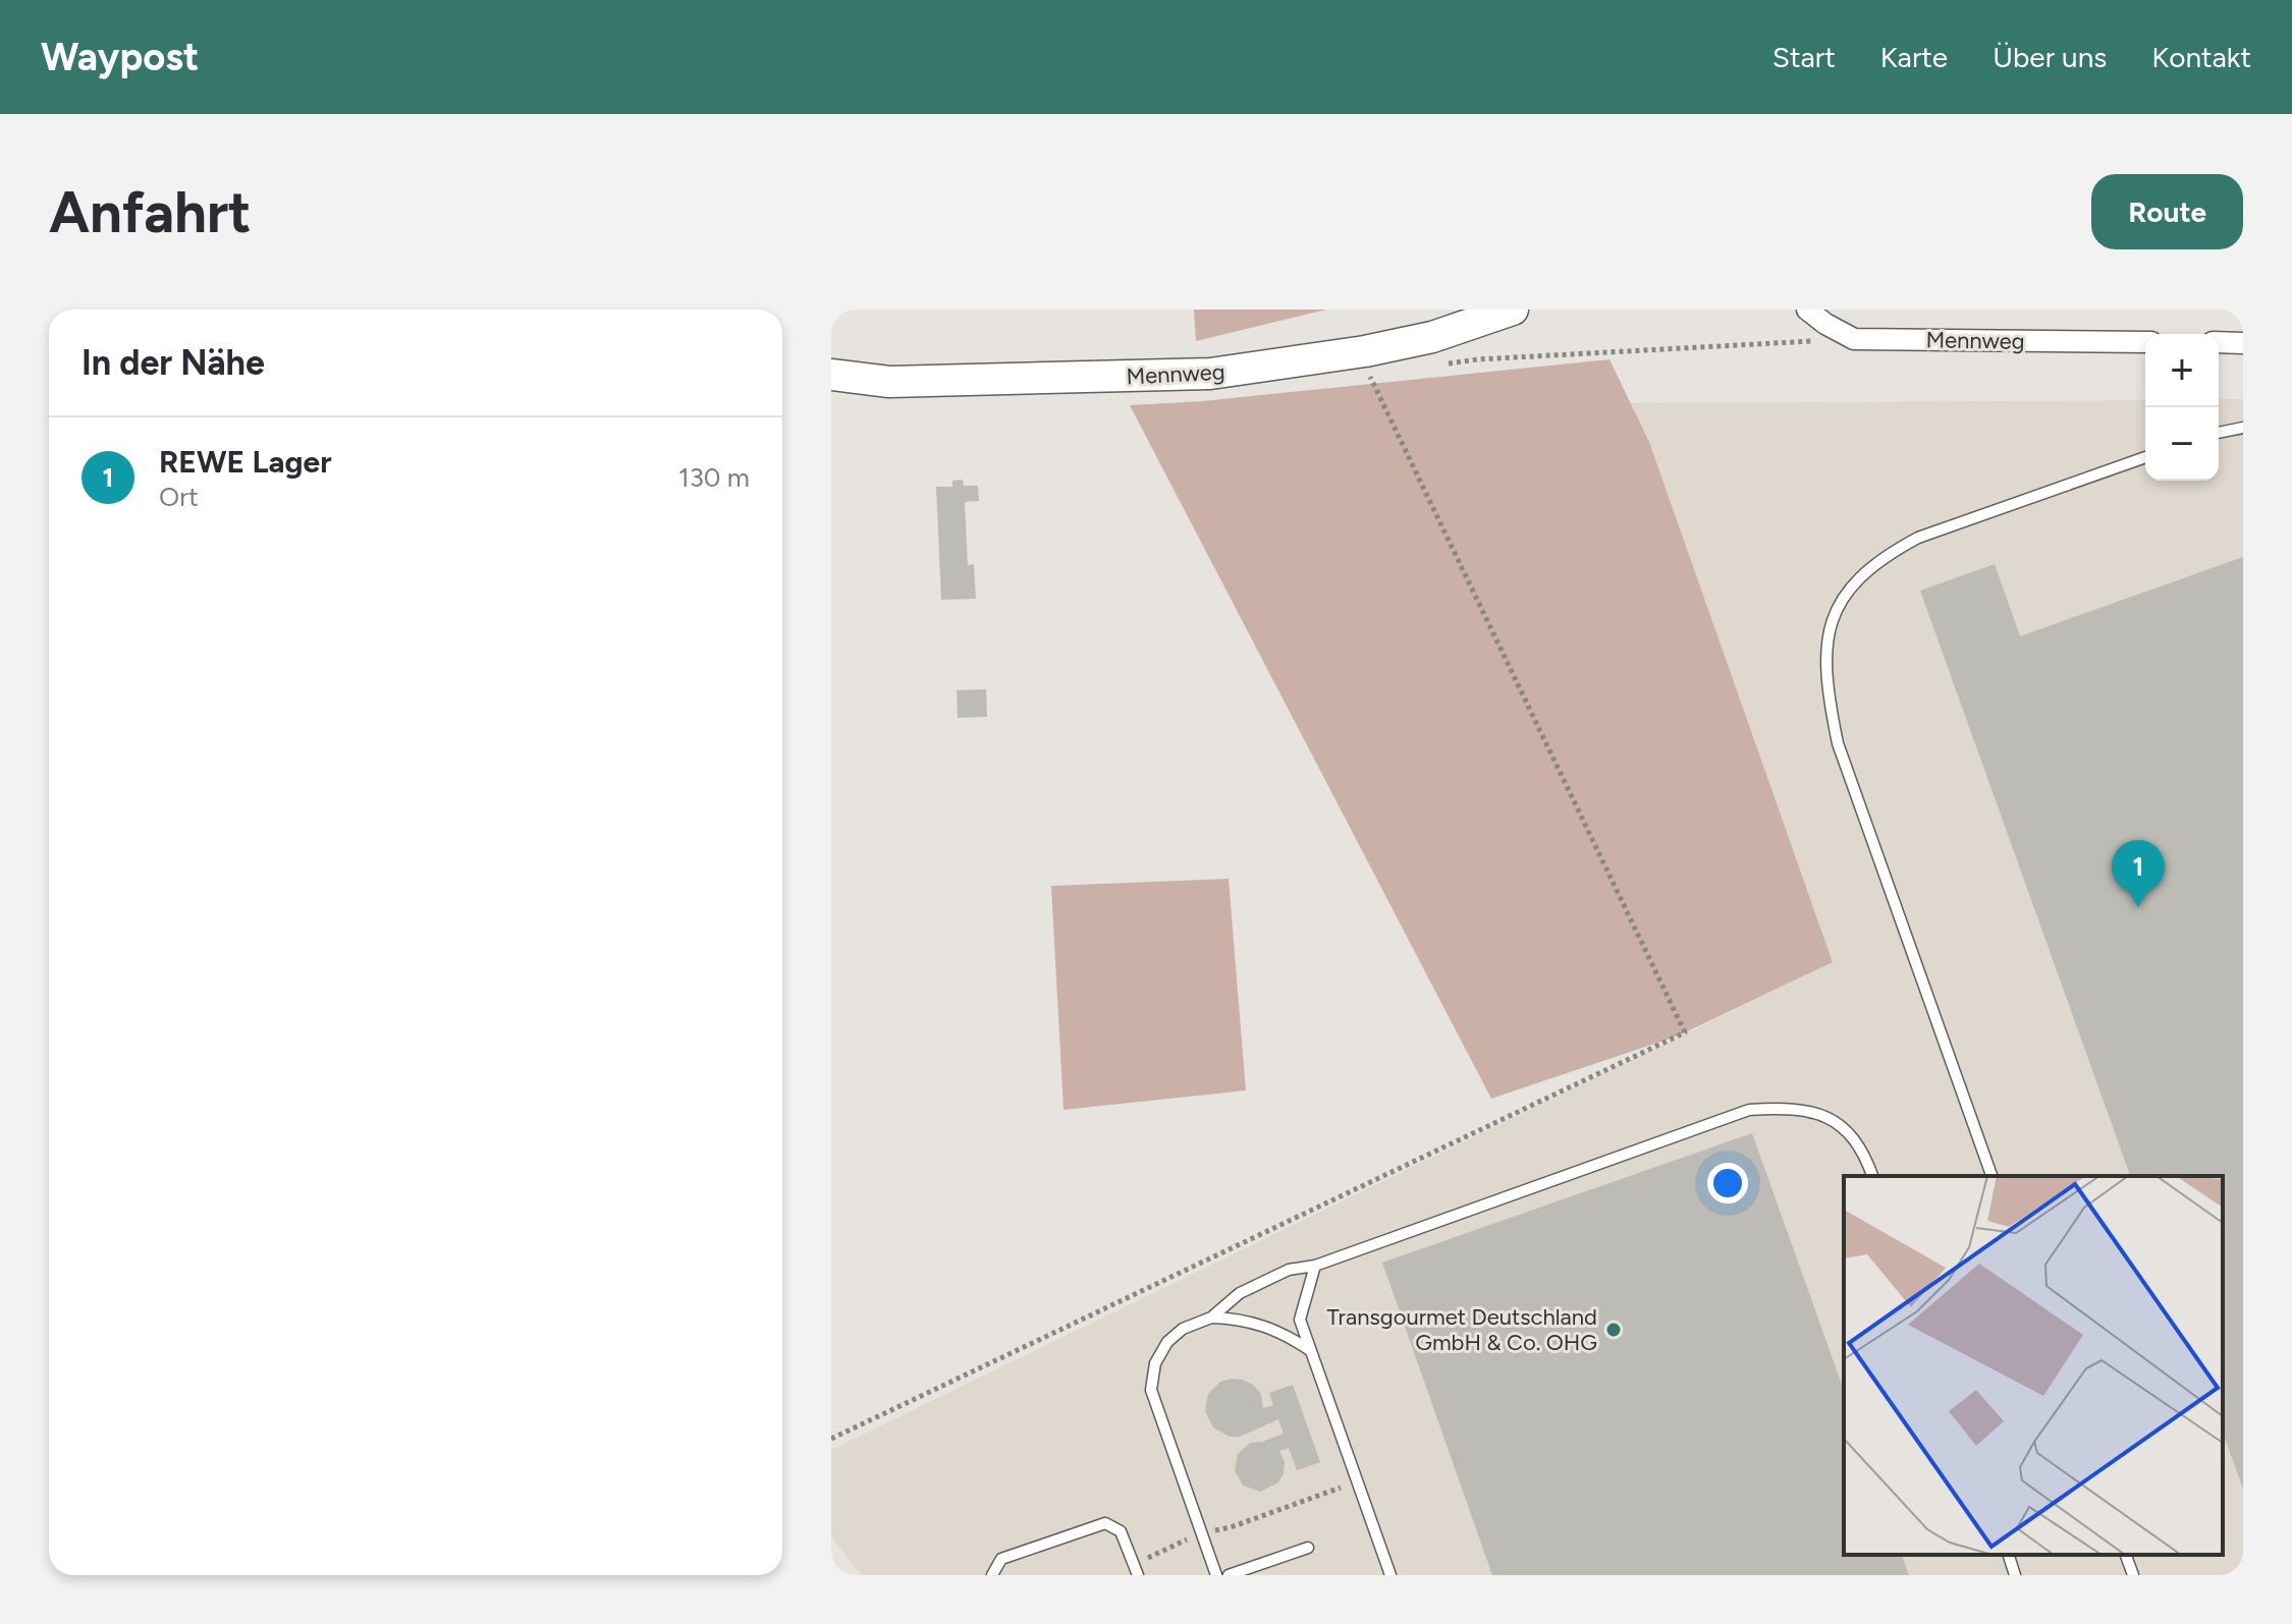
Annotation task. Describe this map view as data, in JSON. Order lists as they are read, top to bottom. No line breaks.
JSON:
{"streets":{"street":["Mennweg"]},"places":["Transgourmet Deutschland GmbH & Co. OHG"],"page":{"header":"Waypost","nav":["Start","Karte","Über uns","Kontakt"],"buttons":"Route","title":"Anfahrt","heading":"In der Nähe","map_buttons":["+","−"],"list":[{"mark":"1","name":"REWE Lager","note":"Ort","value":"130 m"}],"pins":"1"}}
